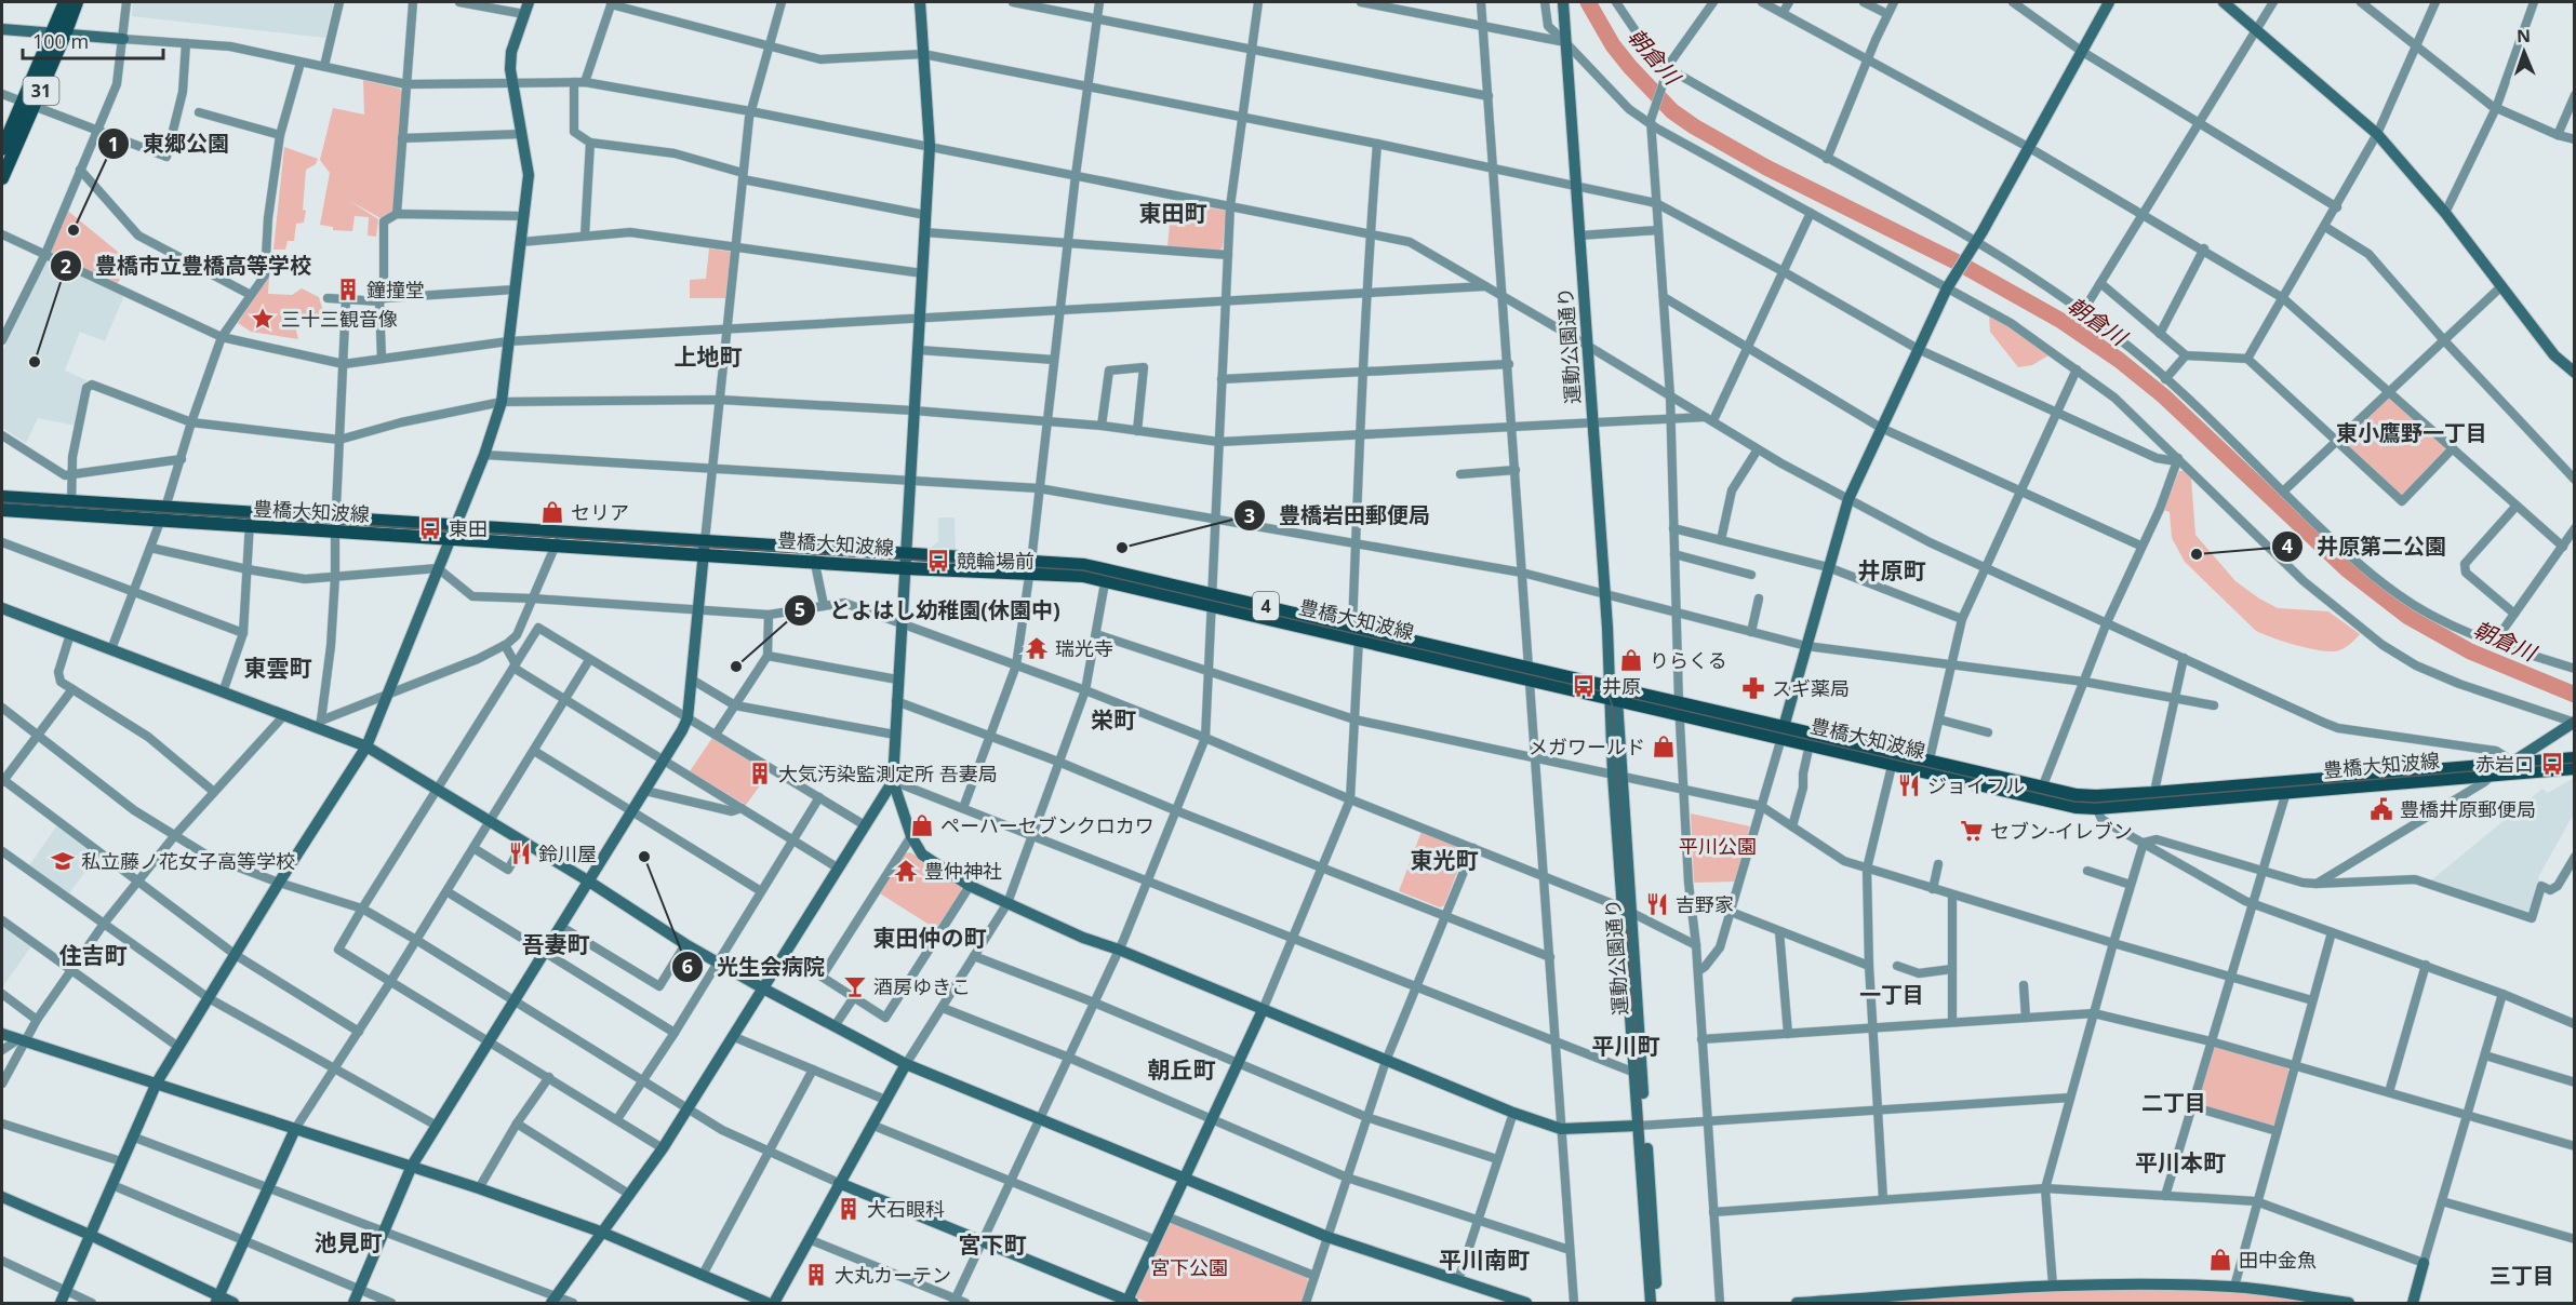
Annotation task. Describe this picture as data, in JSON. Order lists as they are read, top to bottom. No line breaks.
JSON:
{"streets":{"main road":["31","豊橋大知波線","4"],"street":["運動公園通り"]},"crossings":[["運動公園通り","豊橋大知波線"]],"districts":["東田町","上地町","東小鷹野一丁目","井原町","東雲町","栄町","東光町","東田仲の町","吾妻町","住吉町","一丁目","平川町","朝丘町","二丁目","平川本町","池見町","宮下町","平川南町","三丁目"],"water":["朝倉川"],"parks":["平川公園","宮下公園"],"places":{"other":["東郷公園","豊橋市立豊橋高等学校","豊橋岩田郵便局","井原第二公園","とよはし幼稚園(休園中)","光生会病院"],"building":["鐘撞堂","大気汚染監測定所 吾妻局","大石眼科","大丸カーテン"],"place":["三十三観音像"],"shop":["セリア","りらくる","メガワールド","ペーハーセブンクロカワ","田中金魚"],"bus stop":["東田","競輪場前","井原","赤岩口"],"temple":["瑞光寺","豊仲神社"],"pharmacy":["スギ薬局"],"restaurant":["ジョイフル","鈴川屋","吉野家"],"public building":["豊橋井原郵便局"],"supermarket":["セブン-イレブン"],"school or university":["私立藤ノ花女子高等学校"],"bar":["酒房ゆきこ"]},"scale_bar":"100 m","north":"top"}
